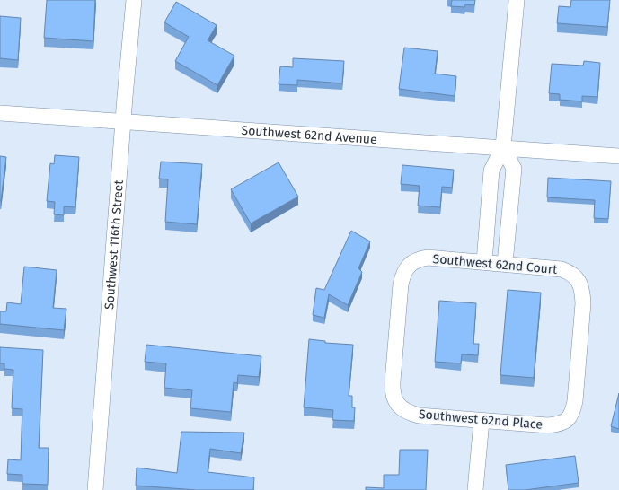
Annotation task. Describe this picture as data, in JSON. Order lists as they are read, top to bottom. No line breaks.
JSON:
{"streets":{"street":["Southwest 62nd Avenue","Southwest 116th Street","Southwest 62nd Court","Southwest 62nd Place"]},"crossings":[["Southwest 62nd Avenue","Southwest 116th Street"],["Southwest 62nd Court","Southwest 62nd Place"]]}
